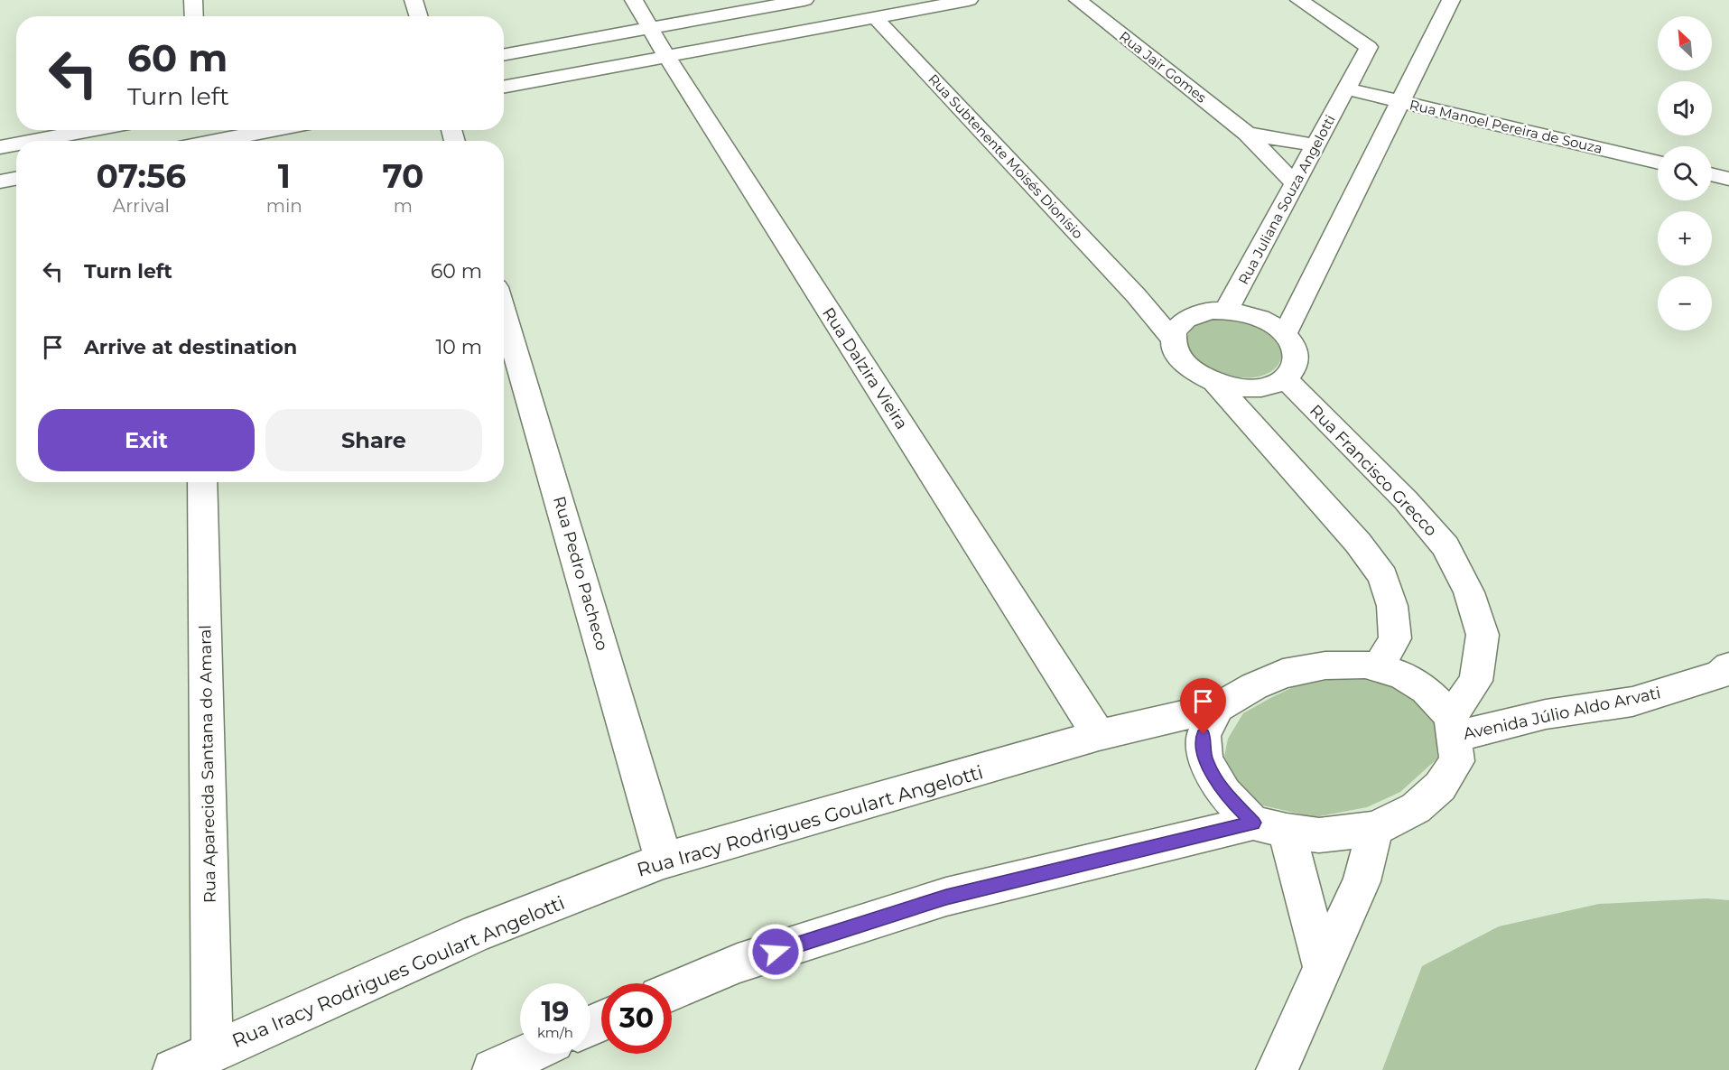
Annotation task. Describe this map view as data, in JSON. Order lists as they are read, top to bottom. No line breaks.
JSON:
{"streets":{"street":["Rua Jair Gomes","Rua Manoel Pereira de Souza","Rua Subtenente Moisés Dionísio","Rua Juliana Souza Angelotti","Rua Dalzira Vieira","Rua Francisco Grecco","Rua Pedro Pacheco","Avenida Júlio Aldo Arvati","Rua Aparecida Santana do Amaral","Rua Iracy Rodrigues Goulart Angelotti"]},"crossings":[["Rua Jair Gomes","Rua Juliana Souza Angelotti"],["Rua Manoel Pereira de Souza","Rua Juliana Souza Angelotti"],["Rua Subtenente Moisés Dionísio","Rua Juliana Souza Angelotti"],["Rua Subtenente Moisés Dionísio","Rua Francisco Grecco"],["Rua Juliana Souza Angelotti","Rua Francisco Grecco"],["Rua Dalzira Vieira","Rua Iracy Rodrigues Goulart Angelotti"],["Rua Francisco Grecco","Avenida Júlio Aldo Arvati"],["Rua Francisco Grecco","Rua Iracy Rodrigues Goulart Angelotti"],["Rua Pedro Pacheco","Rua Iracy Rodrigues Goulart Angelotti"],["Avenida Júlio Aldo Arvati","Rua Iracy Rodrigues Goulart Angelotti"],["Rua Aparecida Santana do Amaral","Rua Iracy Rodrigues Goulart Angelotti"]],"north":"top left","page":{"map_buttons":["+","−"],"turn":["60 m","Turn left"],"eta":["07:56","Arrival","1","min","70","m"],"list":[{"name":"Turn left","value":"60 m"},{"name":"Arrive at destination","value":"10 m"}],"buttons":["Exit","Share"],"speed":"19 km/h","limit":"30"}}
